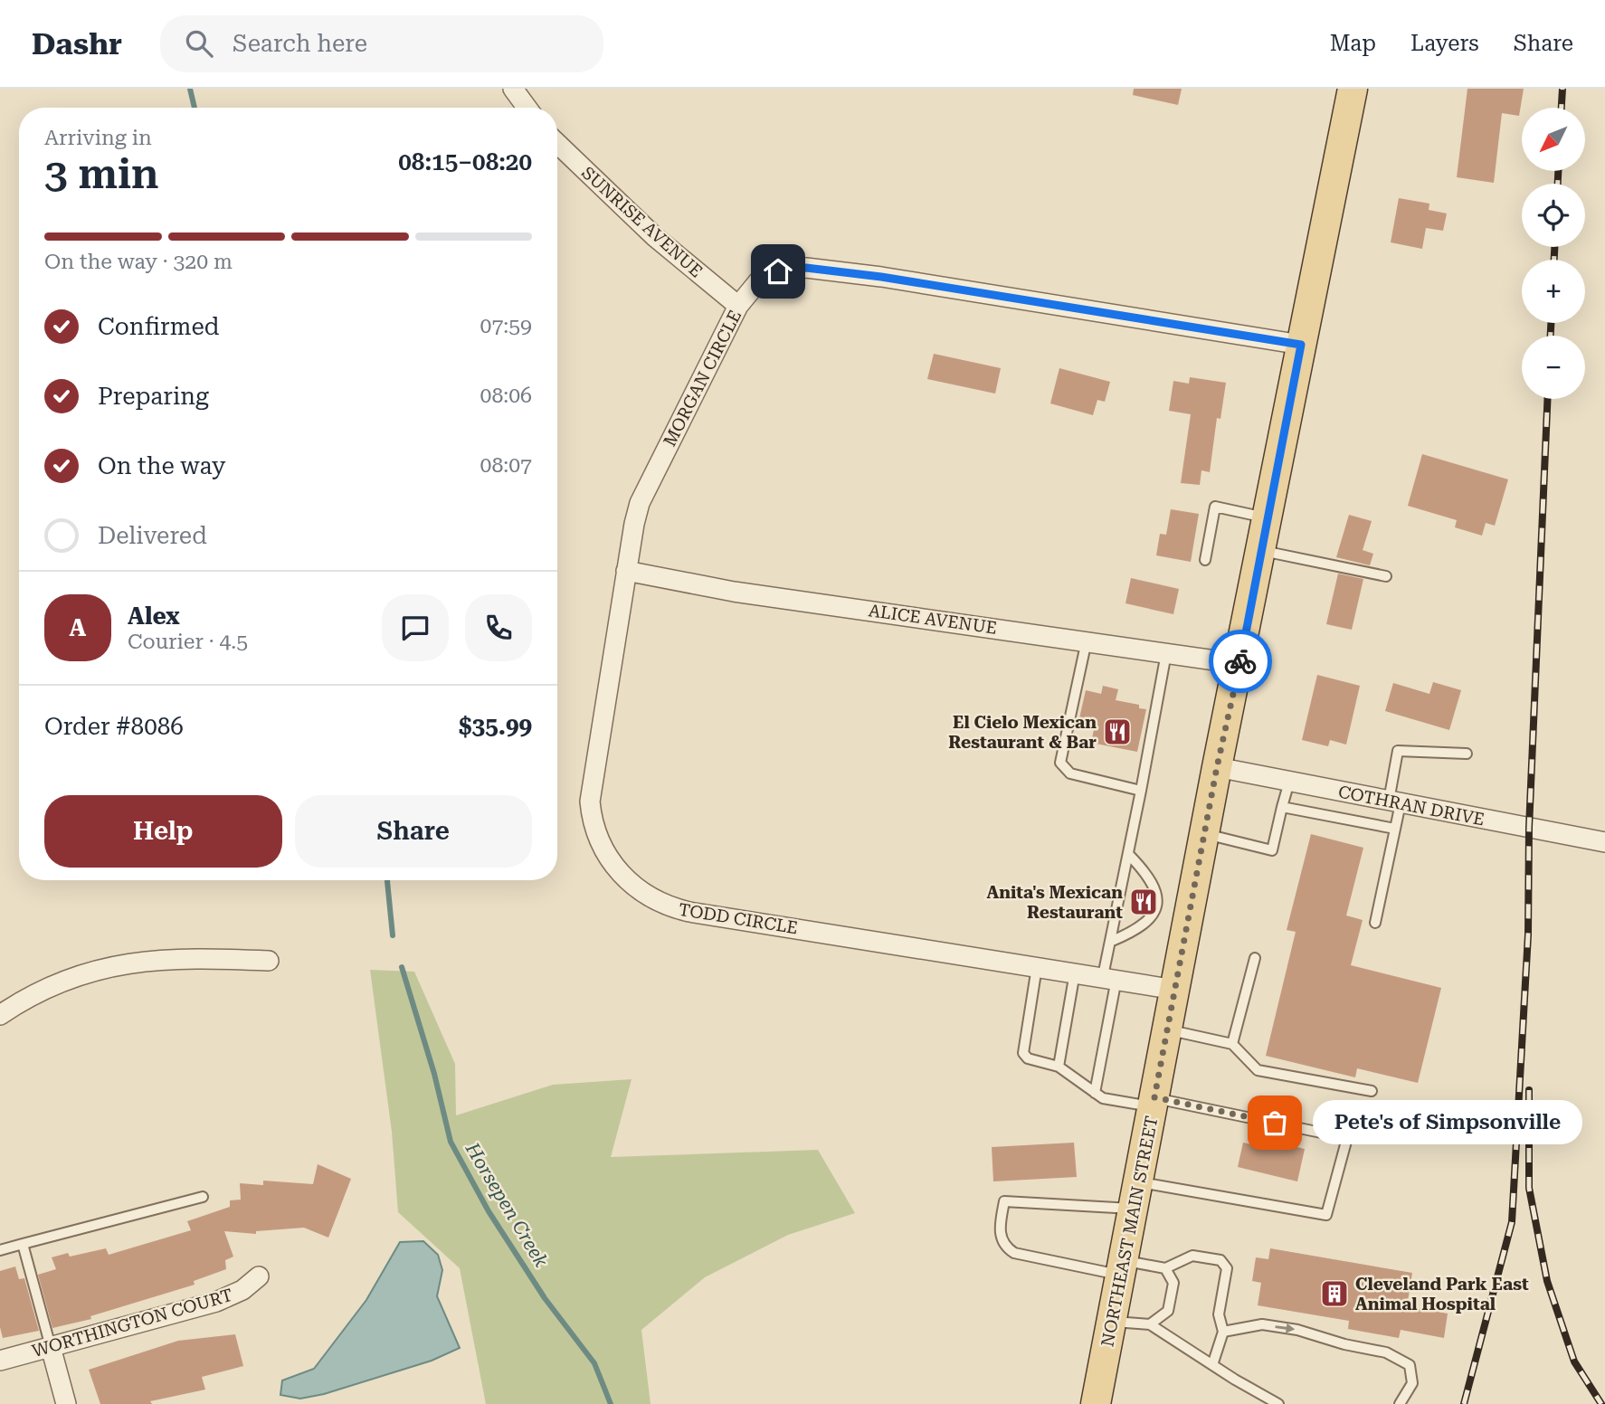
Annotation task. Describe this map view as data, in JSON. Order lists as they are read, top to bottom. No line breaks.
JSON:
{"streets":{"main road":["NORTHEAST MAIN STREET"],"street":["SUNRISE AVENUE","MORGAN CIRCLE","ALICE AVENUE","COTHRAN DRIVE","TODD CIRCLE","WORTHINGTON COURT"]},"crossings":[["SUNRISE AVENUE","MORGAN CIRCLE"],["MORGAN CIRCLE","ALICE AVENUE"],["MORGAN CIRCLE","TODD CIRCLE"],["MORGAN CIRCLE","NORTHEAST MAIN STREET"],["ALICE AVENUE","TODD CIRCLE"],["ALICE AVENUE","NORTHEAST MAIN STREET"],["COTHRAN DRIVE","NORTHEAST MAIN STREET"],["TODD CIRCLE","NORTHEAST MAIN STREET"]],"water":["Horsepen Creek"],"places":{"restaurant":["El Cielo Mexican Restaurant & Bar","Anita's Mexican Restaurant"],"other":["Pete's of Simpsonville"],"building":["Cleveland Park East Animal Hospital"]},"north":"bottom left","page":{"header":"Dashr","search":"Search here","nav":["Map","Layers","Share"],"map_buttons":["+","−"],"heading":["3 min","Arriving in","08:15–08:20"],"panel":["Alex","Courier · 4.5","Order #8086","$35.99"],"bar":"On the way · 320 m","list":[["Confirmed","07:59"],["Preparing","08:06"],["On the way","08:07"],"Delivered"],"round":"A","buttons":["Help","Share"],"bubble":"Pete's of Simpsonville"}}
